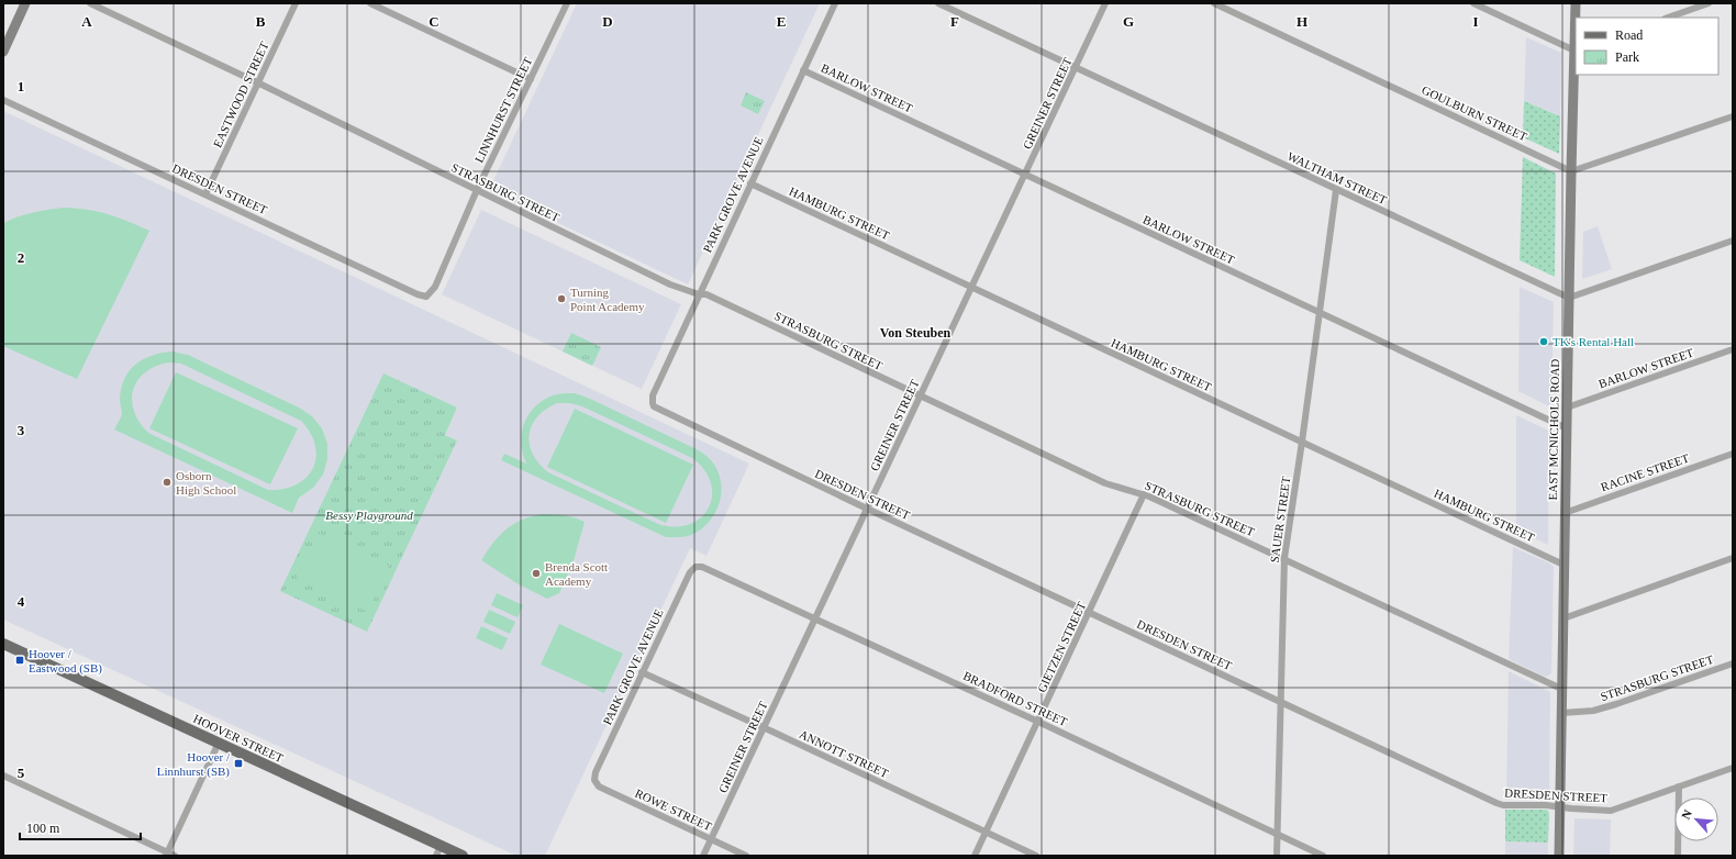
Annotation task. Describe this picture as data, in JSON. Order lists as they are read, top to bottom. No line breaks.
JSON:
{"streets":{"main road":["HOOVER STREET"],"street":["BARLOW STREET","EASTWOOD STREET","GREINER STREET","LINNHURST STREET","GOULBURN STREET","WALTHAM STREET","DRESDEN STREET","STRASBURG STREET","PARK GROVE AVENUE","HAMBURG STREET","EAST MCNICHOLS ROAD","RACINE STREET","SAUER STREET","GIETZEN STREET","BRADFORD STREET","ANNOTT STREET","ROWE STREET"]},"crossings":[["BARLOW STREET","GREINER STREET"],["BARLOW STREET","PARK GROVE AVENUE"],["BARLOW STREET","EAST MCNICHOLS ROAD"],["BARLOW STREET","SAUER STREET"],["EASTWOOD STREET","DRESDEN STREET"],["EASTWOOD STREET","STRASBURG STREET"],["GREINER STREET","WALTHAM STREET"],["GREINER STREET","DRESDEN STREET"],["GREINER STREET","STRASBURG STREET"],["GREINER STREET","HAMBURG STREET"],["GREINER STREET","BRADFORD STREET"],["GREINER STREET","ANNOTT STREET"],["GREINER STREET","ROWE STREET"],["LINNHURST STREET","DRESDEN STREET"],["LINNHURST STREET","STRASBURG STREET"],["GOULBURN STREET","EAST MCNICHOLS ROAD"],["WALTHAM STREET","EAST MCNICHOLS ROAD"],["WALTHAM STREET","SAUER STREET"],["DRESDEN STREET","PARK GROVE AVENUE"],["DRESDEN STREET","EAST MCNICHOLS ROAD"],["DRESDEN STREET","SAUER STREET"],["DRESDEN STREET","GIETZEN STREET"],["STRASBURG STREET","PARK GROVE AVENUE"],["STRASBURG STREET","EAST MCNICHOLS ROAD"],["STRASBURG STREET","SAUER STREET"],["STRASBURG STREET","GIETZEN STREET"],["PARK GROVE AVENUE","HAMBURG STREET"],["PARK GROVE AVENUE","BRADFORD STREET"],["PARK GROVE AVENUE","ANNOTT STREET"],["PARK GROVE AVENUE","ROWE STREET"],["HAMBURG STREET","EAST MCNICHOLS ROAD"],["HAMBURG STREET","SAUER STREET"],["EAST MCNICHOLS ROAD","RACINE STREET"],["SAUER STREET","BRADFORD STREET"],["GIETZEN STREET","BRADFORD STREET"],["GIETZEN STREET","ANNOTT STREET"]],"districts":["Von Steuben"],"parks":["Bessy Playground"],"places":{"other":["Turning Point Academy","TK's Rental Hall","Osborn High School","Brenda Scott Academy"],"transit":["Hoover / Eastwood (SB)","Hoover / Linnhurst (SB)"]},"legend":["Road","Park"],"scale_bar":"100 m","north":"top left","grid":{"columns":["A","B","C","D","E","F","G","H","I"],"rows":["1","2","3","4","5"]}}
